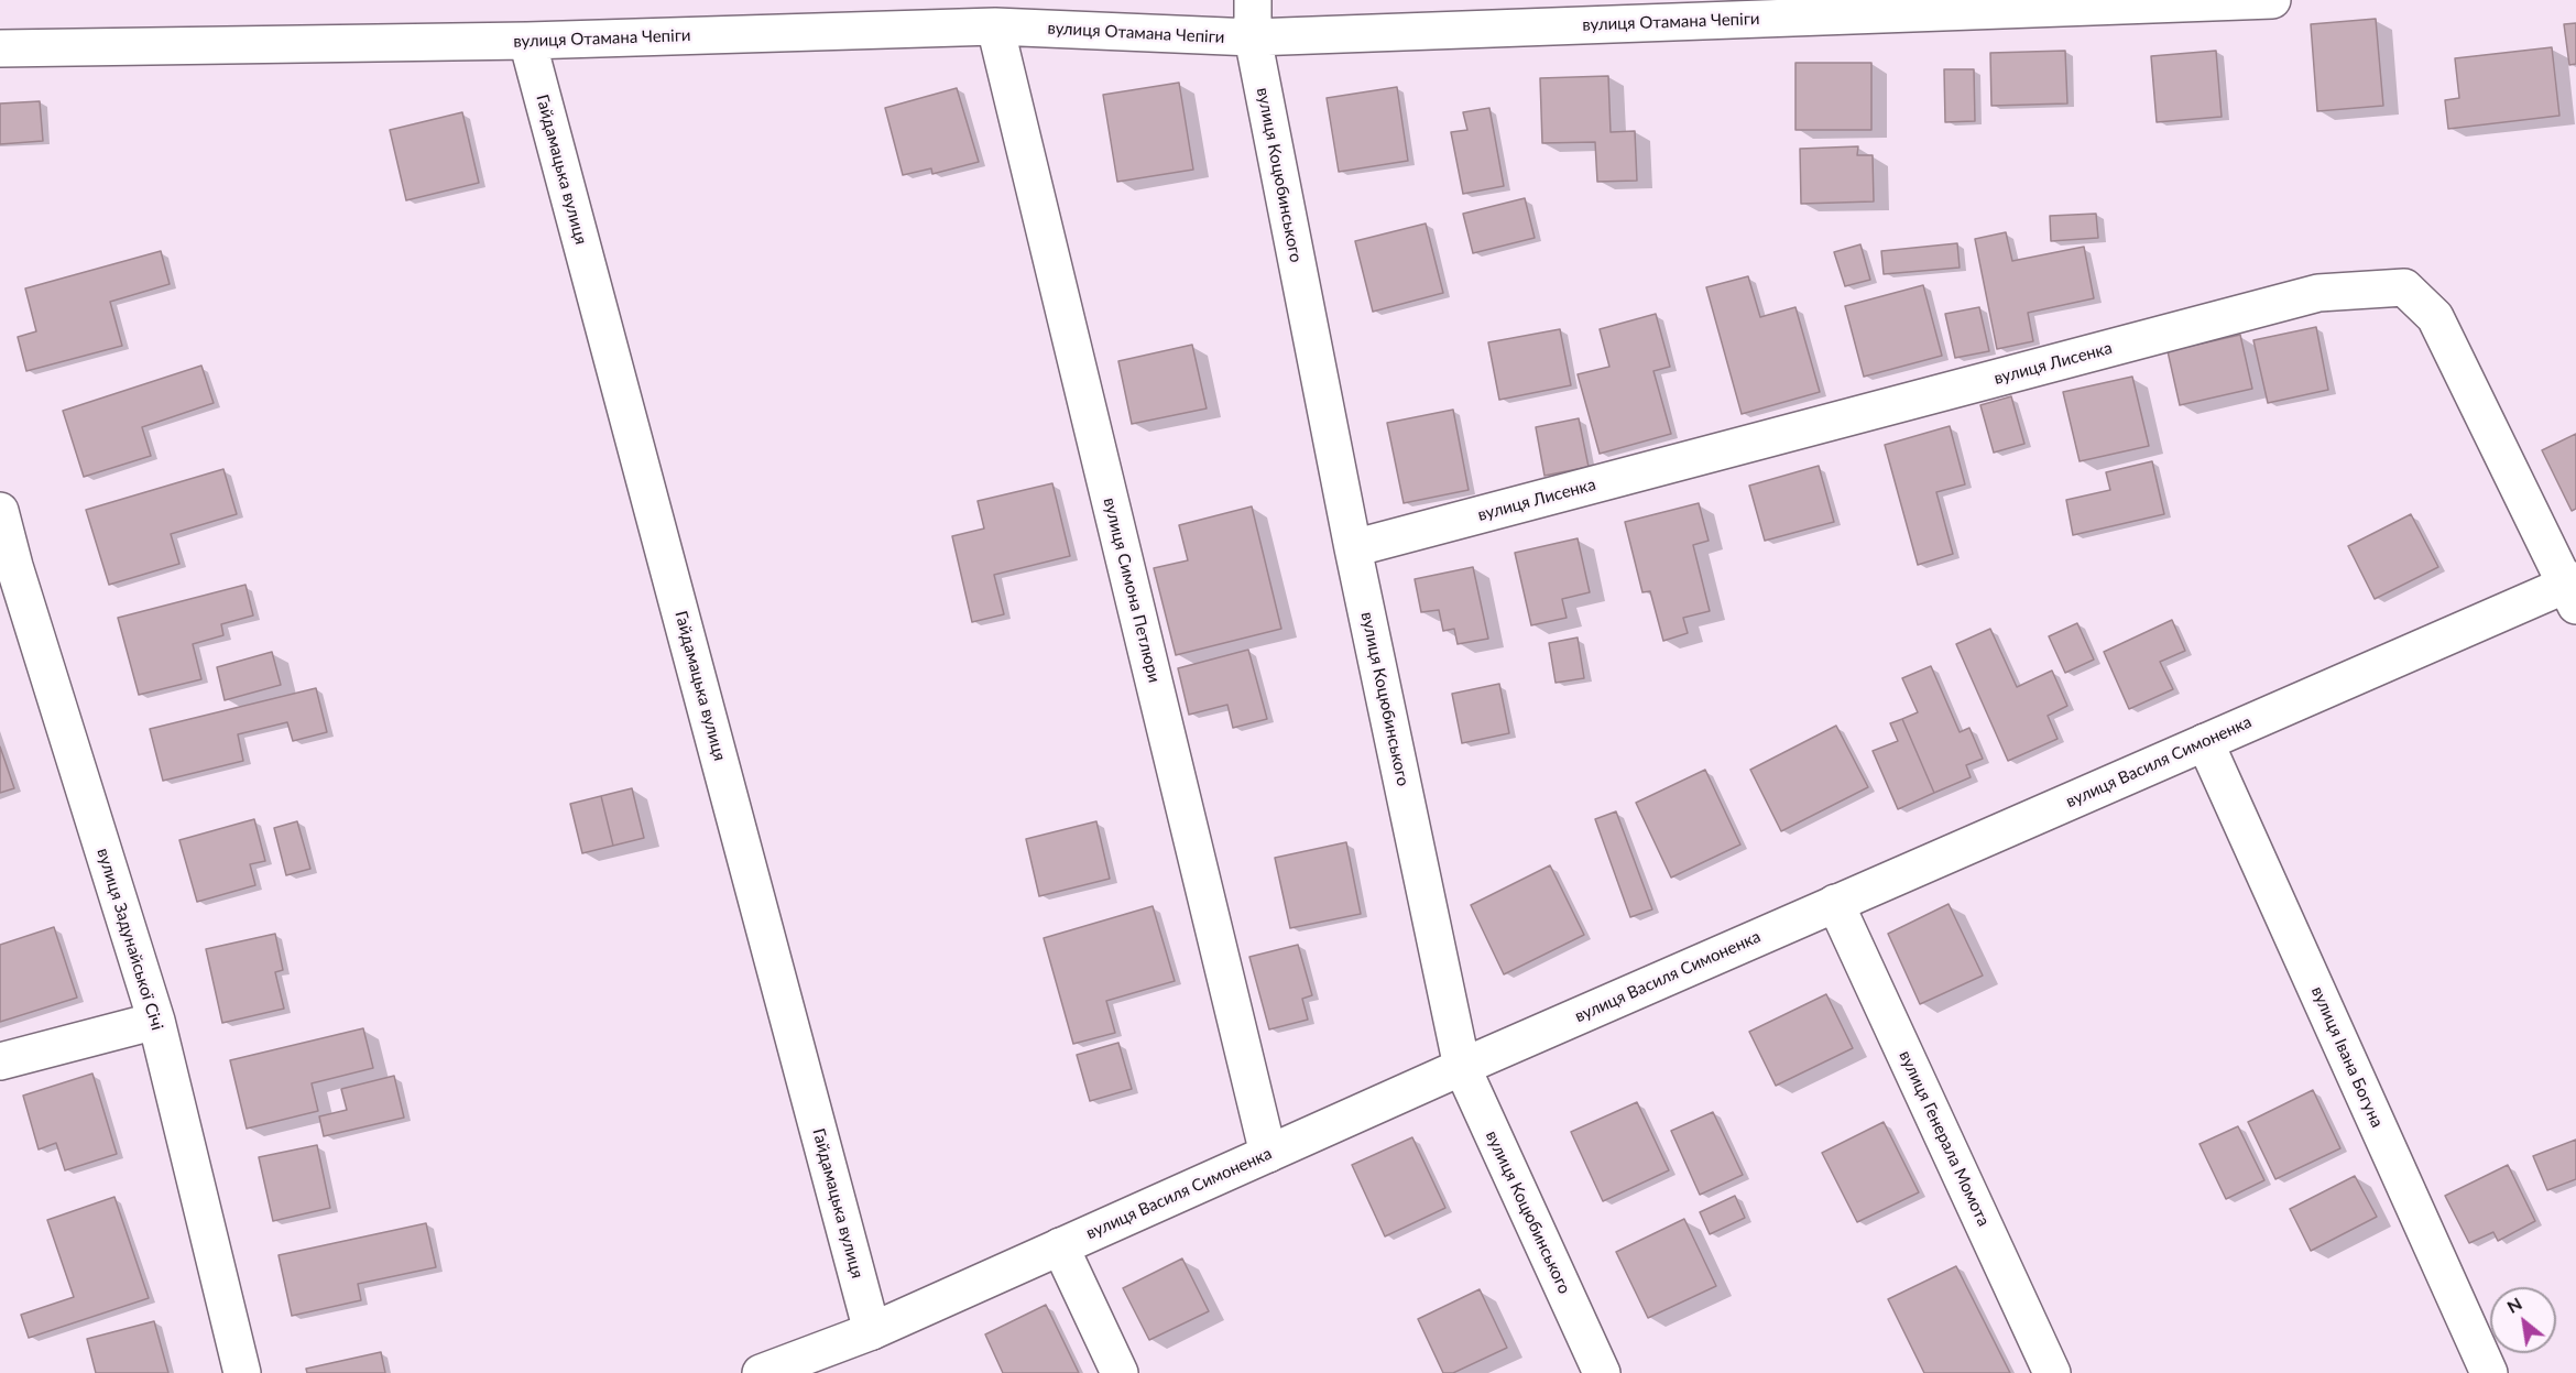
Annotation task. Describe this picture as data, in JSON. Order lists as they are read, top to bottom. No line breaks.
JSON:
{"streets":{"street":["вулиця Отамана Чепіги","Гайдамацька вулиця","вулиця Коцюбинського","вулиця Лисенка","вулиця Симона Петлюри","вулиця Василя Симоненка","вулиця Задунайської Січі","вулиця Івана Богуна","вулиця Генерала Момота"]},"crossings":[["вулиця Отамана Чепіги","Гайдамацька вулиця"],["вулиця Отамана Чепіги","вулиця Коцюбинського"],["вулиця Отамана Чепіги","вулиця Симона Петлюри"],["Гайдамацька вулиця","вулиця Василя Симоненка"],["вулиця Коцюбинського","вулиця Лисенка"],["вулиця Коцюбинського","вулиця Василя Симоненка"],["вулиця Лисенка","вулиця Василя Симоненка"],["вулиця Симона Петлюри","вулиця Василя Симоненка"],["вулиця Василя Симоненка","вулиця Івана Богуна"],["вулиця Василя Симоненка","вулиця Генерала Момота"]],"north":"top left"}
